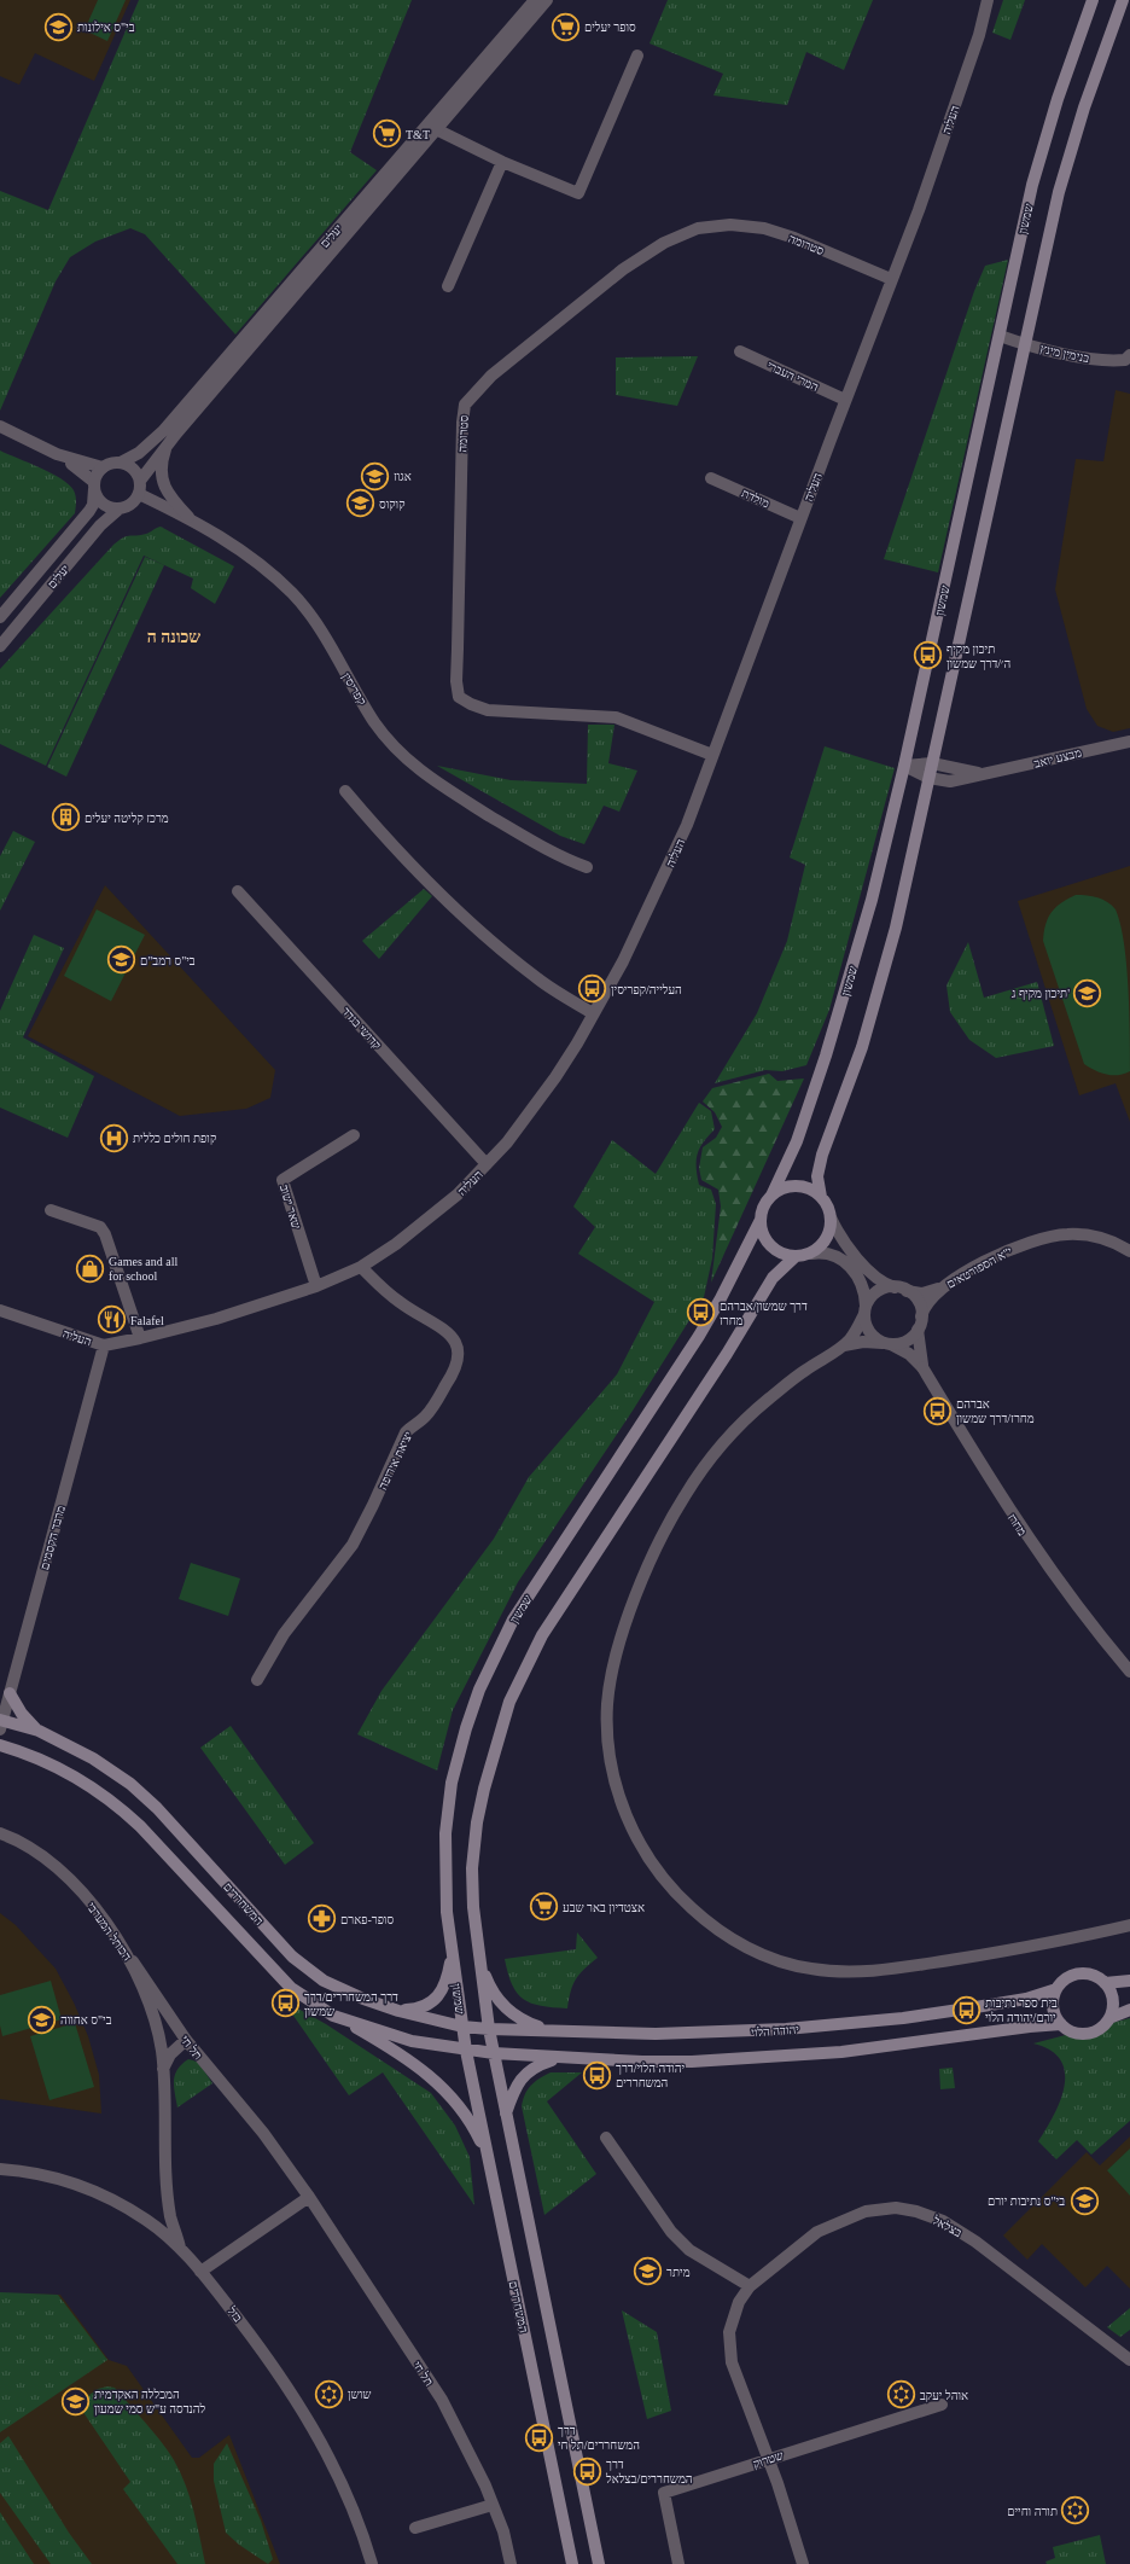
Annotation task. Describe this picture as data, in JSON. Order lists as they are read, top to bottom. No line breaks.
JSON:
{"streets":{"main road":["שמשון","המשחררים","יהודה הלוי"],"street":["העליה","יעלים","סטרומה","בנימין מינץ","המרי העברי","מולדת","קפריסין","מבצע יואב","קדושי בגדד","שאר ישוב","י\"א הספורטאים","יציאת אירופה","מחרז","מרבד הקסמים","הכותל המערבי","תל חי","בצלאל","בזל","שטרוק"]},"crossings":[["העליה","סטרומה"],["העליה","המרי העברי"],["העליה","מולדת"],["העליה","קדושי בגדד"],["העליה","שאר ישוב"],["העליה","יציאת אירופה"],["העליה","מרבד הקסמים"],["שמשון","בנימין מינץ"],["שמשון","מבצע יואב"],["שמשון","המשחררים"],["שמשון","יהודה הלוי"],["יעלים","קפריסין"],["מרבד הקסמים","המשחררים"],["המשחררים","יהודה הלוי"],["הכותל המערבי","תל חי"],["הכותל המערבי","בזל"],["בצלאל","שטרוק"]],"districts":["שכונה ה"],"places":{"school or university":["בי\"ס אילונות","אגוז","קוקוס","בי\"ס רמב\"ם","תיכון מקיף ג'","בי\"ס אחווה","בי\"ס נתיבות יורם","מיתר","המכללה האקדמית להנדסה ע\"ש סמי שמעון"],"supermarket":["סופר יעלים","T&T","אצטדיון באר שבע"],"bus stop":["תיכון מקיף ה׳/דרך שמשון","העלייה/קפריסין","דרך שמשון/אברהם מחרז","אברהם מחרז/דרך שמשון","דרך המשחררים/דרך שמשון","בית ספר נתיבות יורם/יהודה הלוי","יהודה הלוי/דרך המשחררים","דרך המשחררים/תל חי","דרך המשחררים/בצלאל"],"building":["מרכז קליטה יעלים"],"hospital":["קופת חולים כללית"],"shop":["Games and all for school"],"restaurant":["Falafel"],"pharmacy":["סופר-פארם"],"synagogue":["שושן","אוהל יעקב","תורה וחיים"]}}
